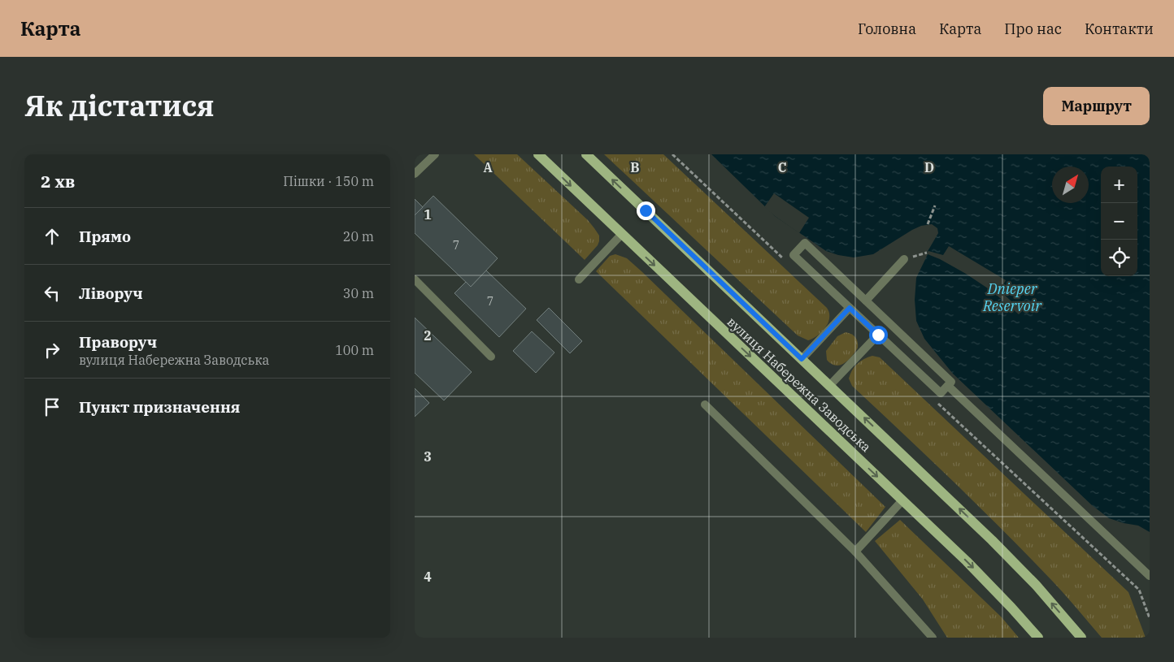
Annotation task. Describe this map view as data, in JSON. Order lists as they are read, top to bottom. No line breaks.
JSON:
{"streets":{"main road":["вулиця Набережна Заводська"]},"water":["Dnieper Reservoir"],"house_numbers":["7","7"],"north":"top right","page":{"header":"Карта","nav":["Головна","Карта","Про нас","Контакти"],"title":"Як дістатися","buttons":"Маршрут","heading":["2 хв","Пішки · 150 m"],"map_buttons":["+","−"],"list":[["Прямо","20 m"],["Ліворуч","30 m"],["Праворуч","вулиця Набережна Заводська","100 m"],"Пункт призначення"]},"grid":{"columns":["A","B","C","D"],"rows":["1","2","3","4"]}}
